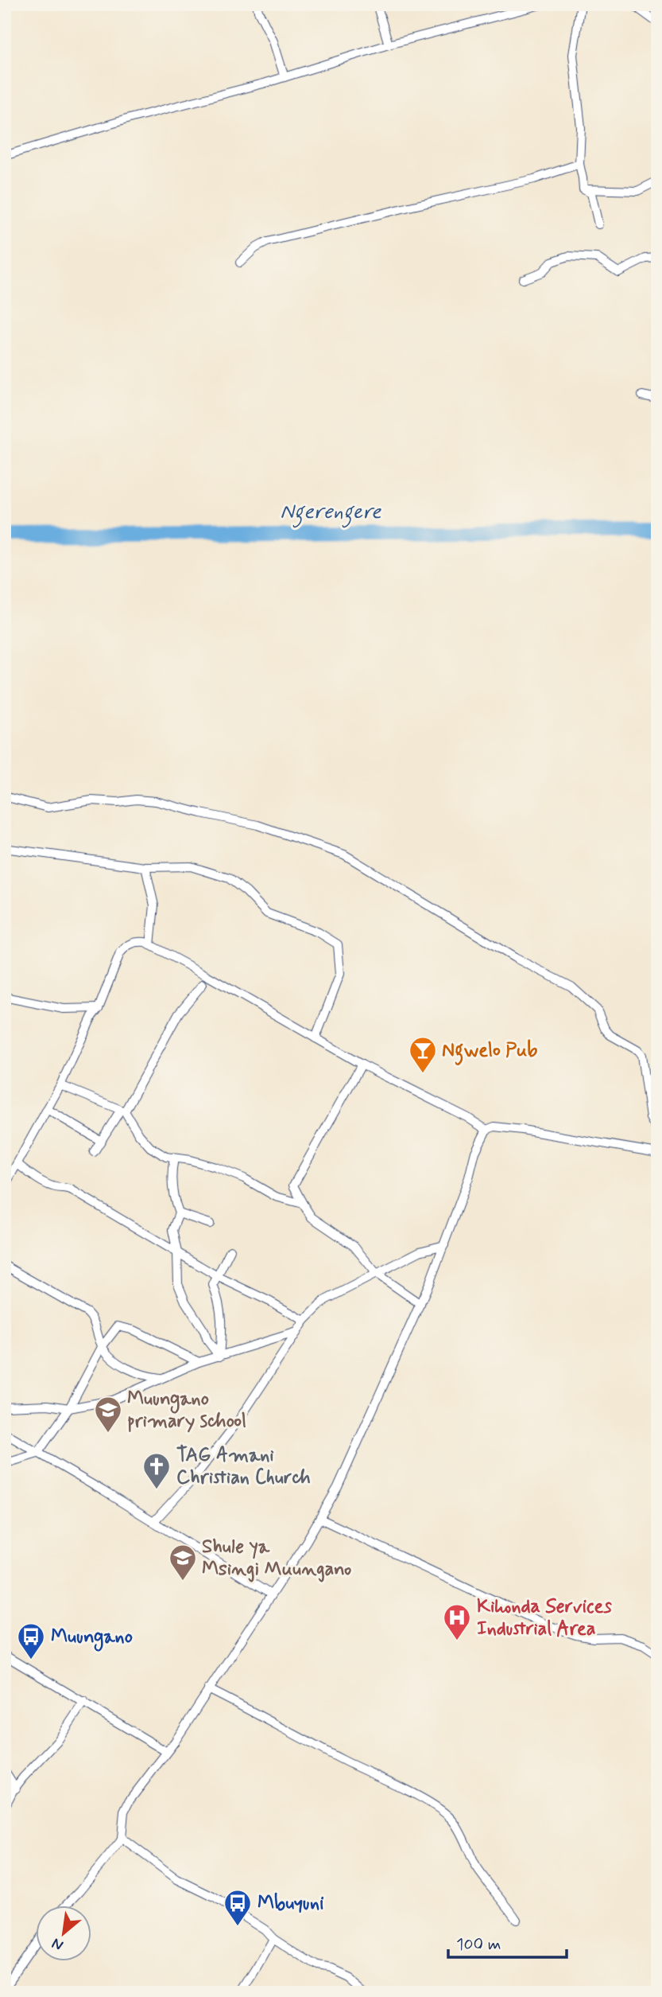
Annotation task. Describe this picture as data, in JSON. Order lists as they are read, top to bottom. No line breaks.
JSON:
{"water":["Ngerengere"],"places":{"bar":["Ngwelo Pub"],"school or university":["Muungano primary school","Shule ya Msingi Muungano"],"church":["TAG Amani Christian Church"],"hospital":["Kihonda Services Industrial Area"],"bus stop":["Muungano","Mbuyuni"]},"scale_bar":"100 m","north":"bottom left"}
